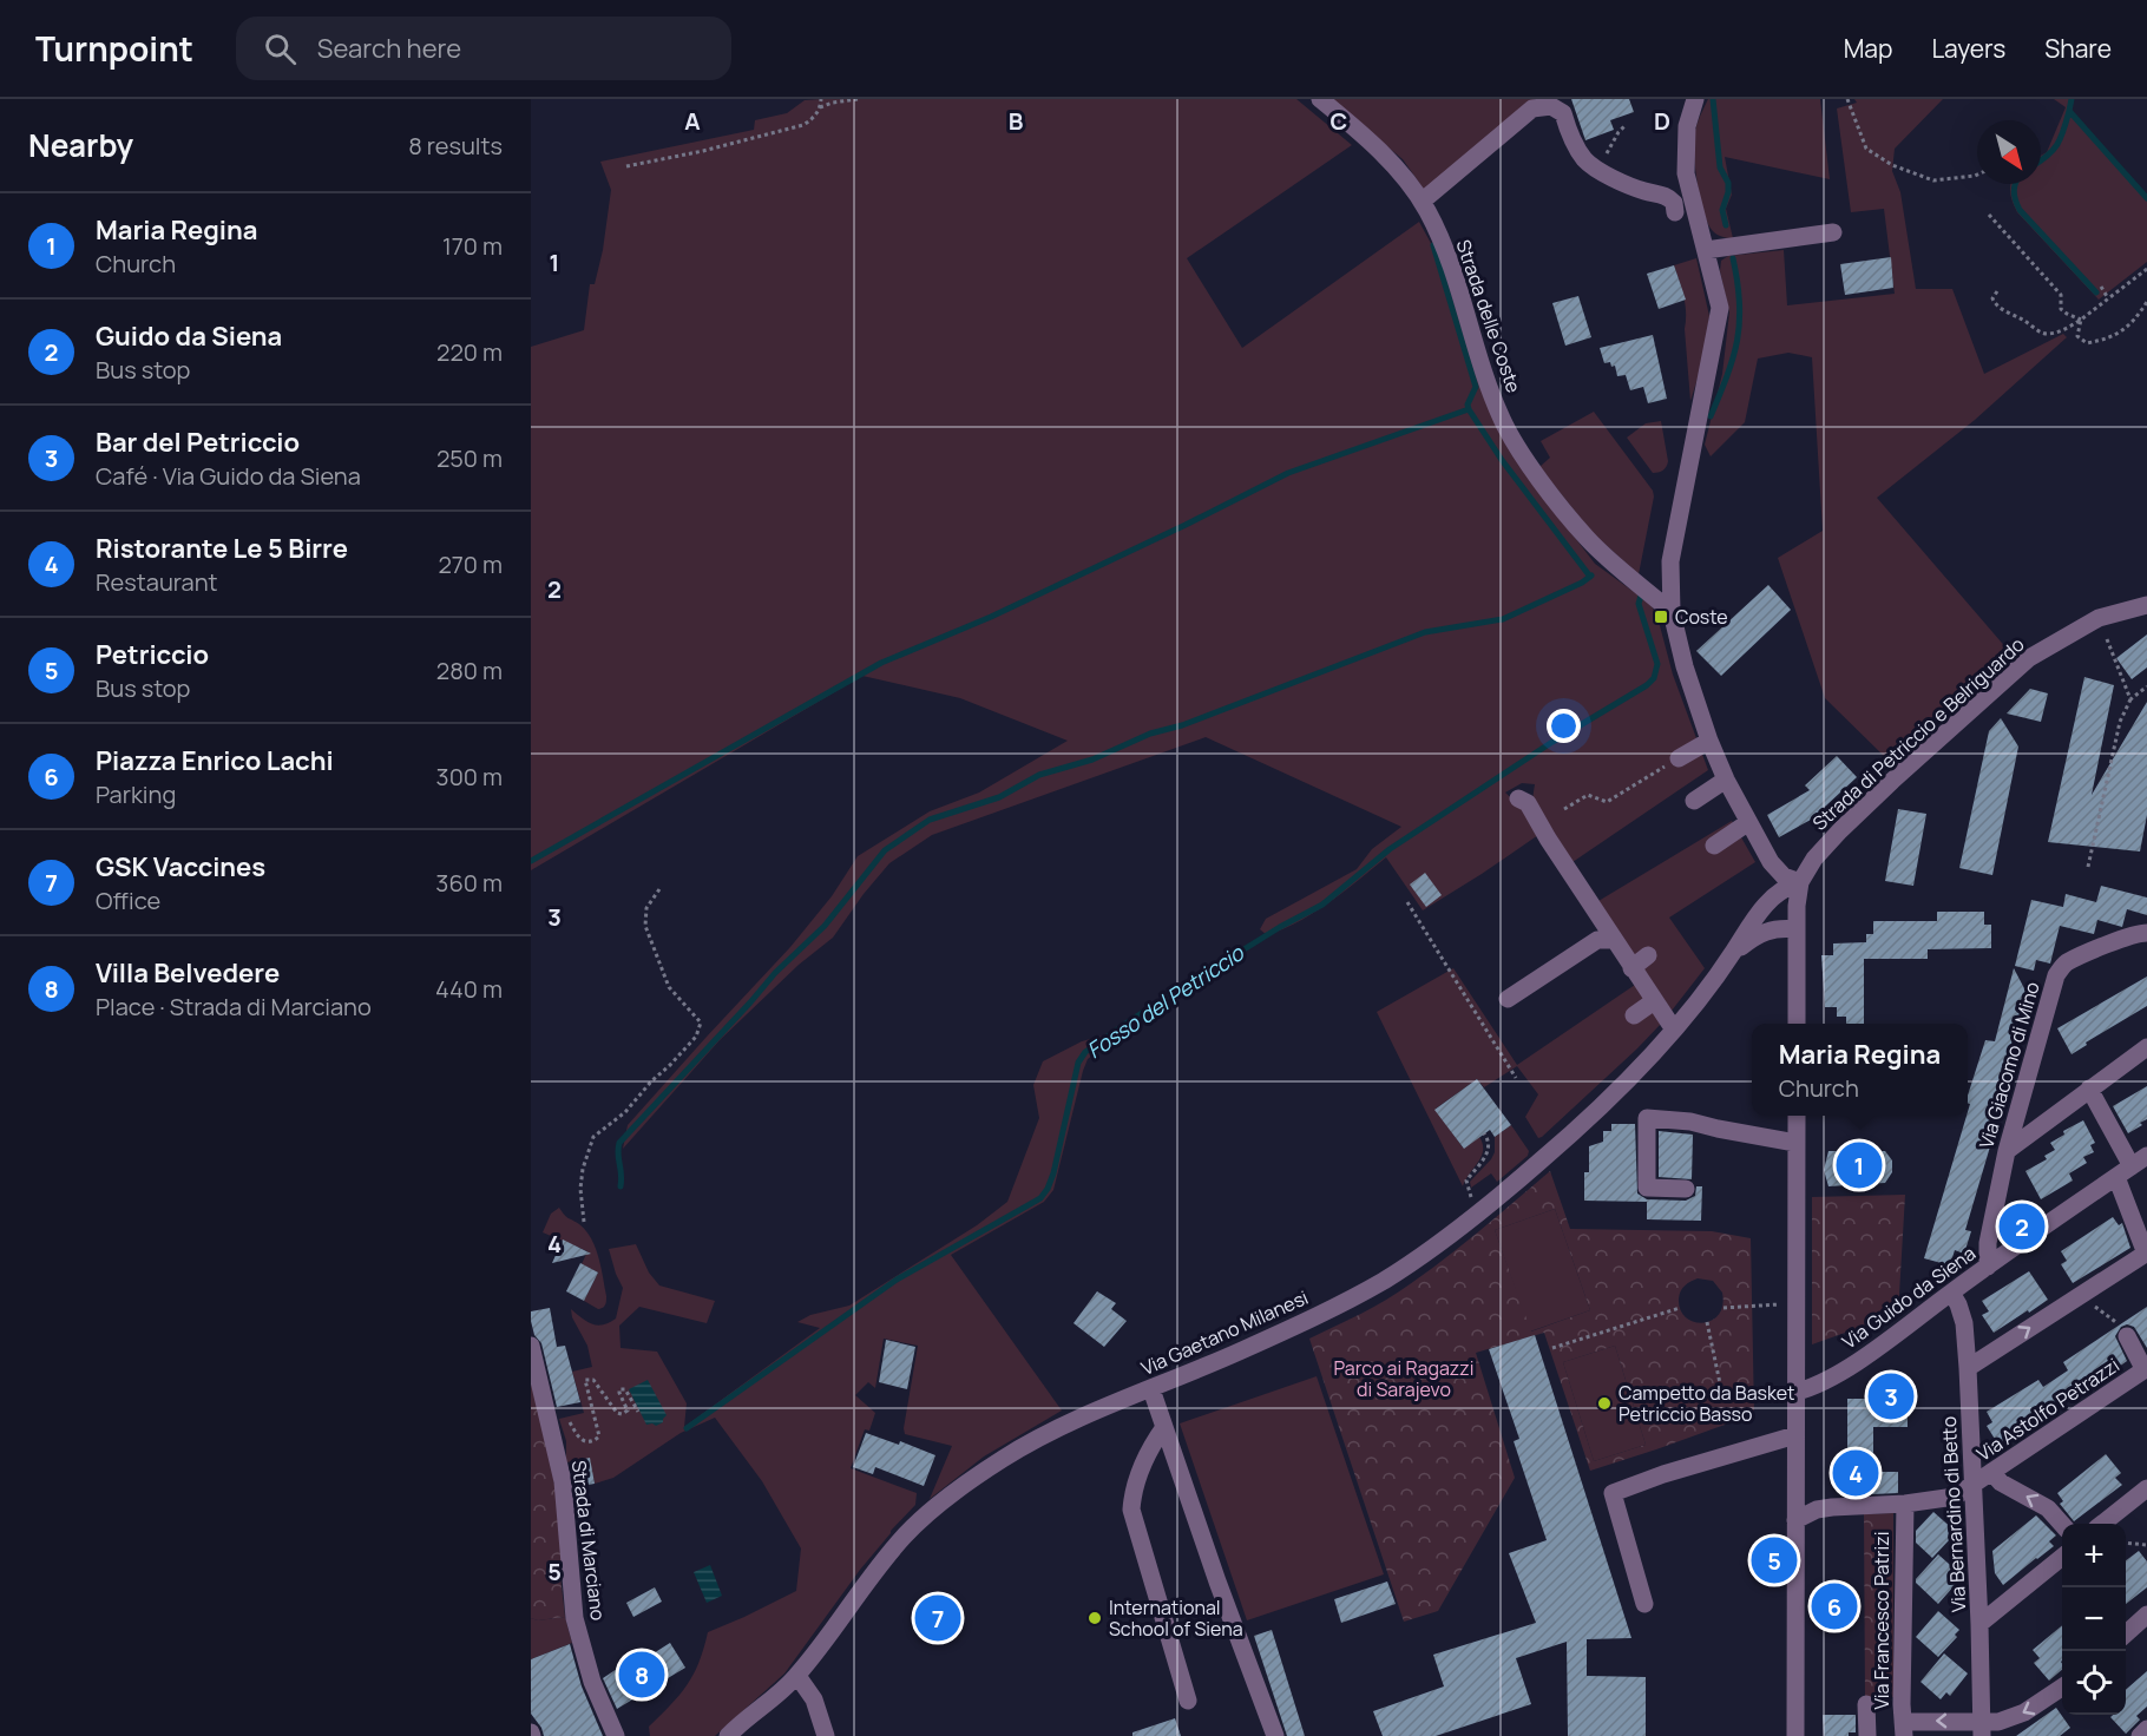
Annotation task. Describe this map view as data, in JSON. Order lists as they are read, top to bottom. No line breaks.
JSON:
{"streets":{"street":["Strada delle Coste","Strada di Petriccio e Belriguardo","Via Giacomo di Mino","Via Guido da Siena","Via Gaetano Milanesi","Via Astolfo Petrazzi","Via Bernardino di Betto","Strada di Marciano","Via Francesco Patrizi"]},"crossings":[["Strada di Petriccio e Belriguardo","Via Gaetano Milanesi"],["Via Giacomo di Mino","Via Guido da Siena"],["Via Guido da Siena","Via Bernardino di Betto"],["Via Astolfo Petrazzi","Via Bernardino di Betto"],["Via Astolfo Petrazzi","Via Francesco Patrizi"]],"water":["Fosso del Petriccio"],"parks":["Parco ai Ragazzi di Sarajevo"],"places":{"transit":["Coste"],"other":["Campetto da Basket Petriccio Basso","International School of Siena"]},"north":"bottom right","page":{"header":"Turnpoint","search":"Search here","nav":["Map","Layers","Share"],"heading":["Nearby","8 results"],"list":[{"mark":"1","name":"Maria Regina","note":"Church","value":"170 m"},{"mark":"2","name":"Guido da Siena","note":"Bus stop","value":"220 m"},{"mark":"3","name":"Bar del Petriccio","note":"Café · Via Guido da Siena","value":"250 m"},{"mark":"4","name":"Ristorante Le 5 Birre","note":"Restaurant","value":"270 m"},{"mark":"5","name":"Petriccio","note":"Bus stop","value":"280 m"},{"mark":"6","name":"Piazza Enrico Lachi","note":"Parking","value":"300 m"},{"mark":"7","name":"GSK Vaccines","note":"Office","value":"360 m"},{"mark":"8","name":"Villa Belvedere","note":"Place · Strada di Marciano","value":"440 m"}],"popup":["Maria Regina","Church"],"pins":["1","2","3","4","5","6","7","8"],"map_buttons":["+","−"]},"grid":{"columns":["A","B","C","D"],"rows":["1","2","3","4","5"]}}
